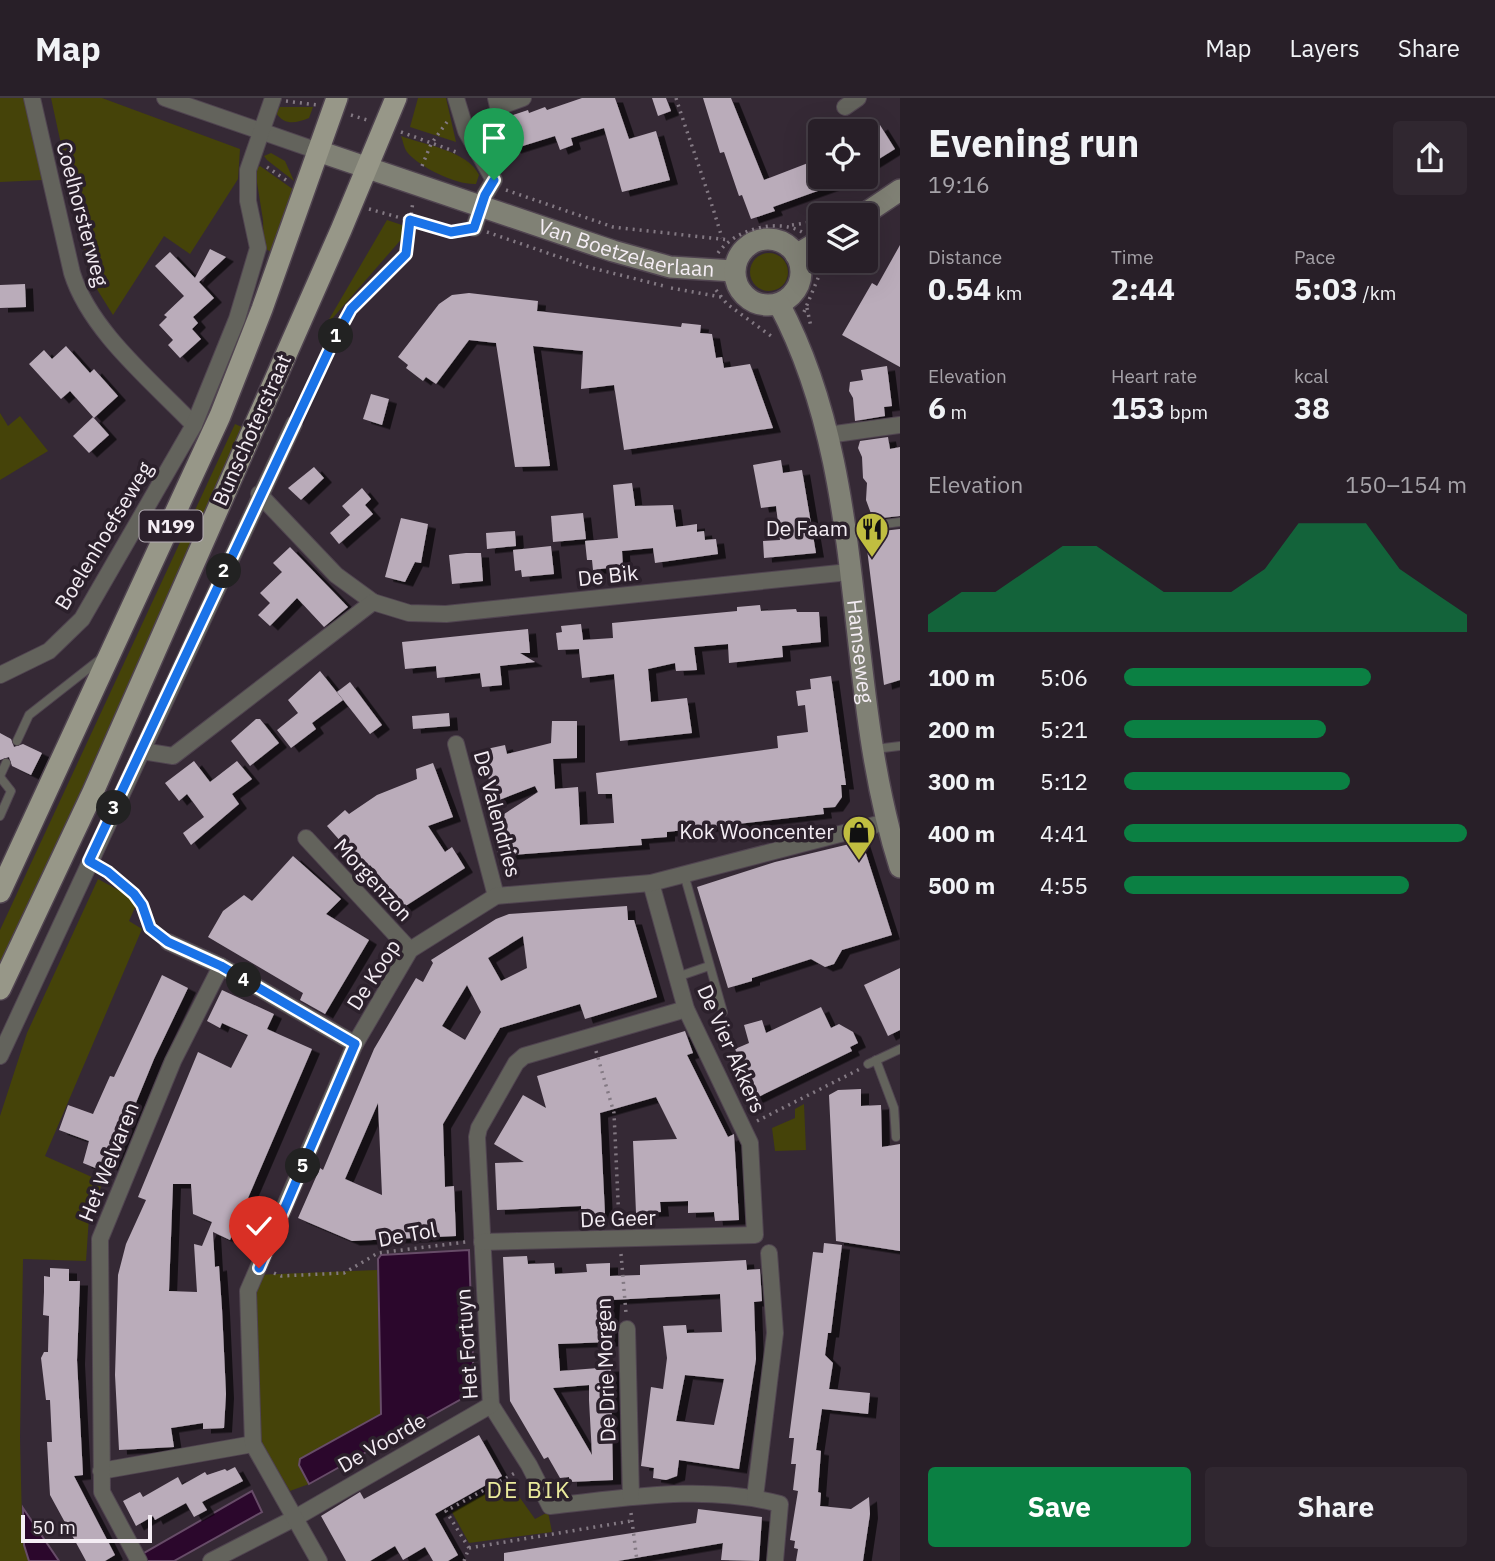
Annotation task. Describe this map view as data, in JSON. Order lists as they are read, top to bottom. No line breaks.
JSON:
{"streets":{"main road":["Bunschoterstraat","N199"],"street":["Coelhorsterweg","Van Boetzelaerlaan","Boelenhoefseweg","De Bik","Hamseweg","De Valendries","Morgenzon","De Koop","De Vier Akkers","Het Welvaren","De Geer","Het Fortuyn","De Drie Morgen","De Voorde"],"path":["De Tol"]},"crossings":[["Coelhorsterweg","Boelenhoefseweg"],["Van Boetzelaerlaan","Bunschoterstraat"],["Van Boetzelaerlaan","Hamseweg"],["De Bik","Hamseweg"],["Hamseweg","De Koop"],["De Valendries","De Koop"],["Morgenzon","De Koop"],["De Koop","De Vier Akkers"],["De Koop","De Tol"],["De Koop","De Voorde"],["De Vier Akkers","De Geer"],["De Vier Akkers","Het Fortuyn"],["De Geer","De Tol"],["De Geer","Het Fortuyn"],["De Geer","De Drie Morgen"],["De Tol","Het Fortuyn"],["Het Fortuyn","De Drie Morgen"],["Het Fortuyn","De Voorde"]],"districts":["DE BIK"],"places":{"restaurant":["De Faam"],"shop":["Kok Wooncenter"]},"scale_bar":"50 m","page":{"header":"Map","nav":["Map","Layers","Share"],"heading":["Evening run","19:16"],"stats":[["Distance","0.54 km"],["Time","2:44"],["Pace","5:03 /km"],["Elevation","6 m"],["Heart rate","153 bpm"],["kcal","38"]],"pins":["1","2","3","4","5"],"chart":["Elevation","150–154 m"],"list":[{"name":"100 m","note":"5:06"},{"name":"200 m","note":"5:21"},{"name":"300 m","note":"5:12"},{"name":"400 m","note":"4:41"},{"name":"500 m","note":"4:55"}],"buttons":["Save","Share"],"scale":"50 m"}}
